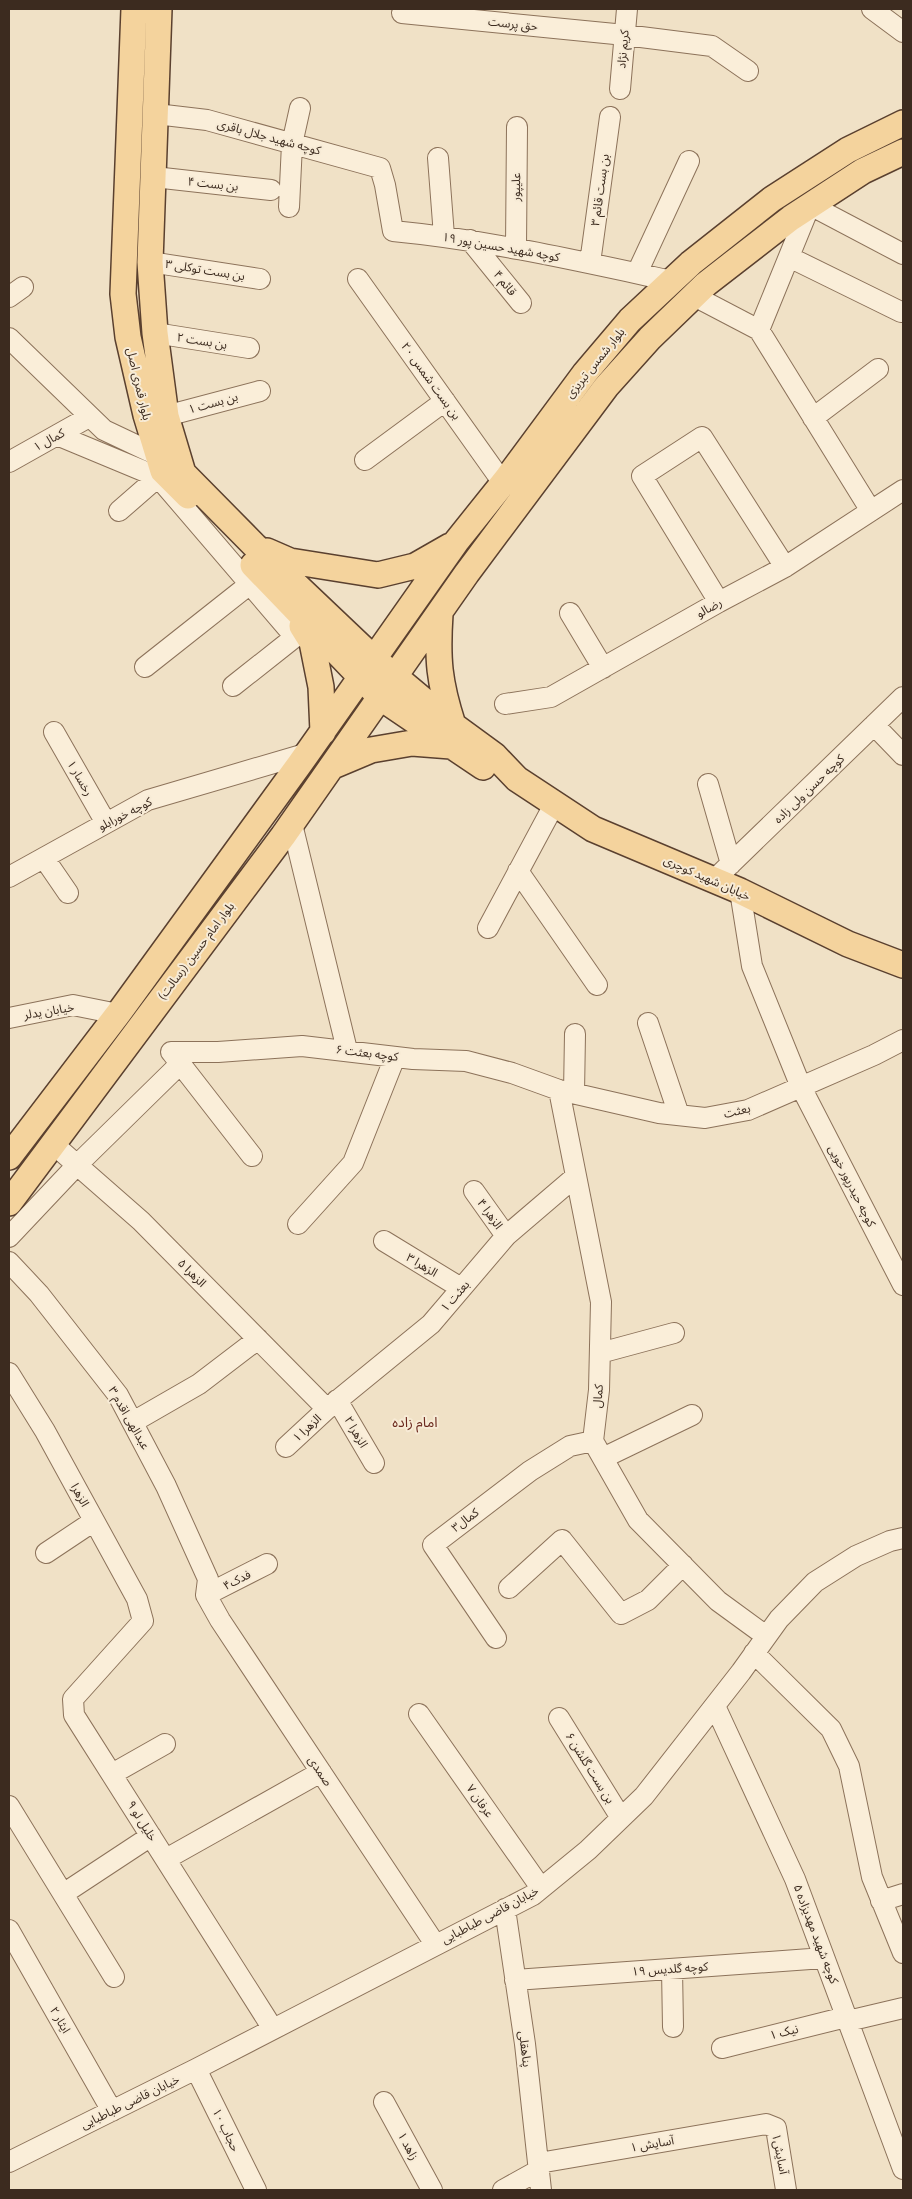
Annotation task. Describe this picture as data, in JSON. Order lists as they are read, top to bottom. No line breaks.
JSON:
{"streets":{"main road":["بلوار شمس تبریزی","بلوار قمری اصل","خیابان شهید کوچری","بلوار امام حسین (رسالت)"],"street":["حق پرست","کریم نژاد","کوچه شهید جلال باقری","بن بست ۴","علیپور","بن بست قائم ۳","کوچه شهید حسین پور ۱۹","بن بست توکلی ۳","قائم ۴","بن بست ۲","بن بست شمس ۲۰","بن بست ۱","کمال ۱","رضالو","رخسار ۱","کوچه حسن ولی زاده","کوچه خورابلو","خیابان یدلر","کوچه بعثت ۶","بعثت","کوچه حیدرپور خویی","الزهرا ۴","الزهرا ۳","الزهرا ۵","بعثت ۱","کمال","عبدالهی اقدم ۳","الزهرا ۱","الزهرا ۲","الزهرا","کمال۳","فدک۴","بن بست گلشن ۶","صمدی","عرفان ۷","خلیل لو ۹","خیابان قاضی طباطبایی","کوچه شهید مهدیزاده ۵","کوچه گلدیس ۱۹","ایثار ۲","نیک ۱","پناهقلی","حجاب ۱۰","آسایش ۱","زاهد ۱","آسایش۱"]},"crossings":[["حق پرست","کریم نژاد"],["کوچه شهید جلال باقری","کوچه شهید حسین پور ۱۹"],["کوچه شهید جلال باقری","بلوار قمری اصل"],["بن بست ۴","بلوار قمری اصل"],["علیپور","کوچه شهید حسین پور ۱۹"],["بن بست قائم ۳","کوچه شهید حسین پور ۱۹"],["کوچه شهید حسین پور ۱۹","قائم ۴"],["کوچه شهید حسین پور ۱۹","بلوار شمس تبریزی"],["بن بست توکلی ۳","بلوار قمری اصل"],["بن بست ۲","بلوار قمری اصل"],["بلوار شمس تبریزی","بن بست شمس ۲۰"],["بلوار شمس تبریزی","بلوار قمری اصل"],["بلوار شمس تبریزی","خیابان شهید کوچری"],["بلوار شمس تبریزی","بلوار امام حسین (رسالت)"],["بلوار قمری اصل","بن بست ۱"],["بلوار قمری اصل","خیابان شهید کوچری"],["بلوار قمری اصل","بلوار امام حسین (رسالت)"],["رخسار ۱","کوچه خورابلو"],["کوچه حسن ولی زاده","خیابان شهید کوچری"],["کوچه خورابلو","بلوار امام حسین (رسالت)"],["خیابان شهید کوچری","بلوار امام حسین (رسالت)"],["خیابان شهید کوچری","کوچه حیدرپور خویی"],["بلوار امام حسین (رسالت)","خیابان یدلر"],["بلوار امام حسین (رسالت)","الزهرا ۵"],["کوچه بعثت ۶","بعثت"],["کوچه بعثت ۶","کمال"],["بعثت","کوچه حیدرپور خویی"],["بعثت","کمال"],["الزهرا ۴","بعثت ۱"],["الزهرا ۳","بعثت ۱"],["الزهرا ۵","بعثت ۱"],["الزهرا ۵","الزهرا ۱"],["الزهرا ۵","الزهرا ۲"],["بعثت ۱","کمال"],["بعثت ۱","الزهرا ۱"],["بعثت ۱","الزهرا ۲"],["کمال","کمال۳"],["عبدالهی اقدم ۳","فدک۴"],["عبدالهی اقدم ۳","صمدی"],["الزهرا ۱","الزهرا ۲"],["الزهرا","خلیل لو ۹"],["فدک۴","صمدی"],["بن بست گلشن ۶","خیابان قاضی طباطبایی"],["صمدی","خیابان قاضی طباطبایی"],["عرفان ۷","خیابان قاضی طباطبایی"],["خلیل لو ۹","خیابان قاضی طباطبایی"],["خیابان قاضی طباطبایی","کوچه شهید مهدیزاده ۵"],["خیابان قاضی طباطبایی","ایثار ۲"],["خیابان قاضی طباطبایی","پناهقلی"],["خیابان قاضی طباطبایی","حجاب ۱۰"],["کوچه شهید مهدیزاده ۵","کوچه گلدیس ۱۹"],["کوچه شهید مهدیزاده ۵","نیک ۱"],["کوچه گلدیس ۱۹","پناهقلی"],["پناهقلی","آسایش ۱"],["آسایش ۱","آسایش۱"]],"districts":["امام زاده"]}
